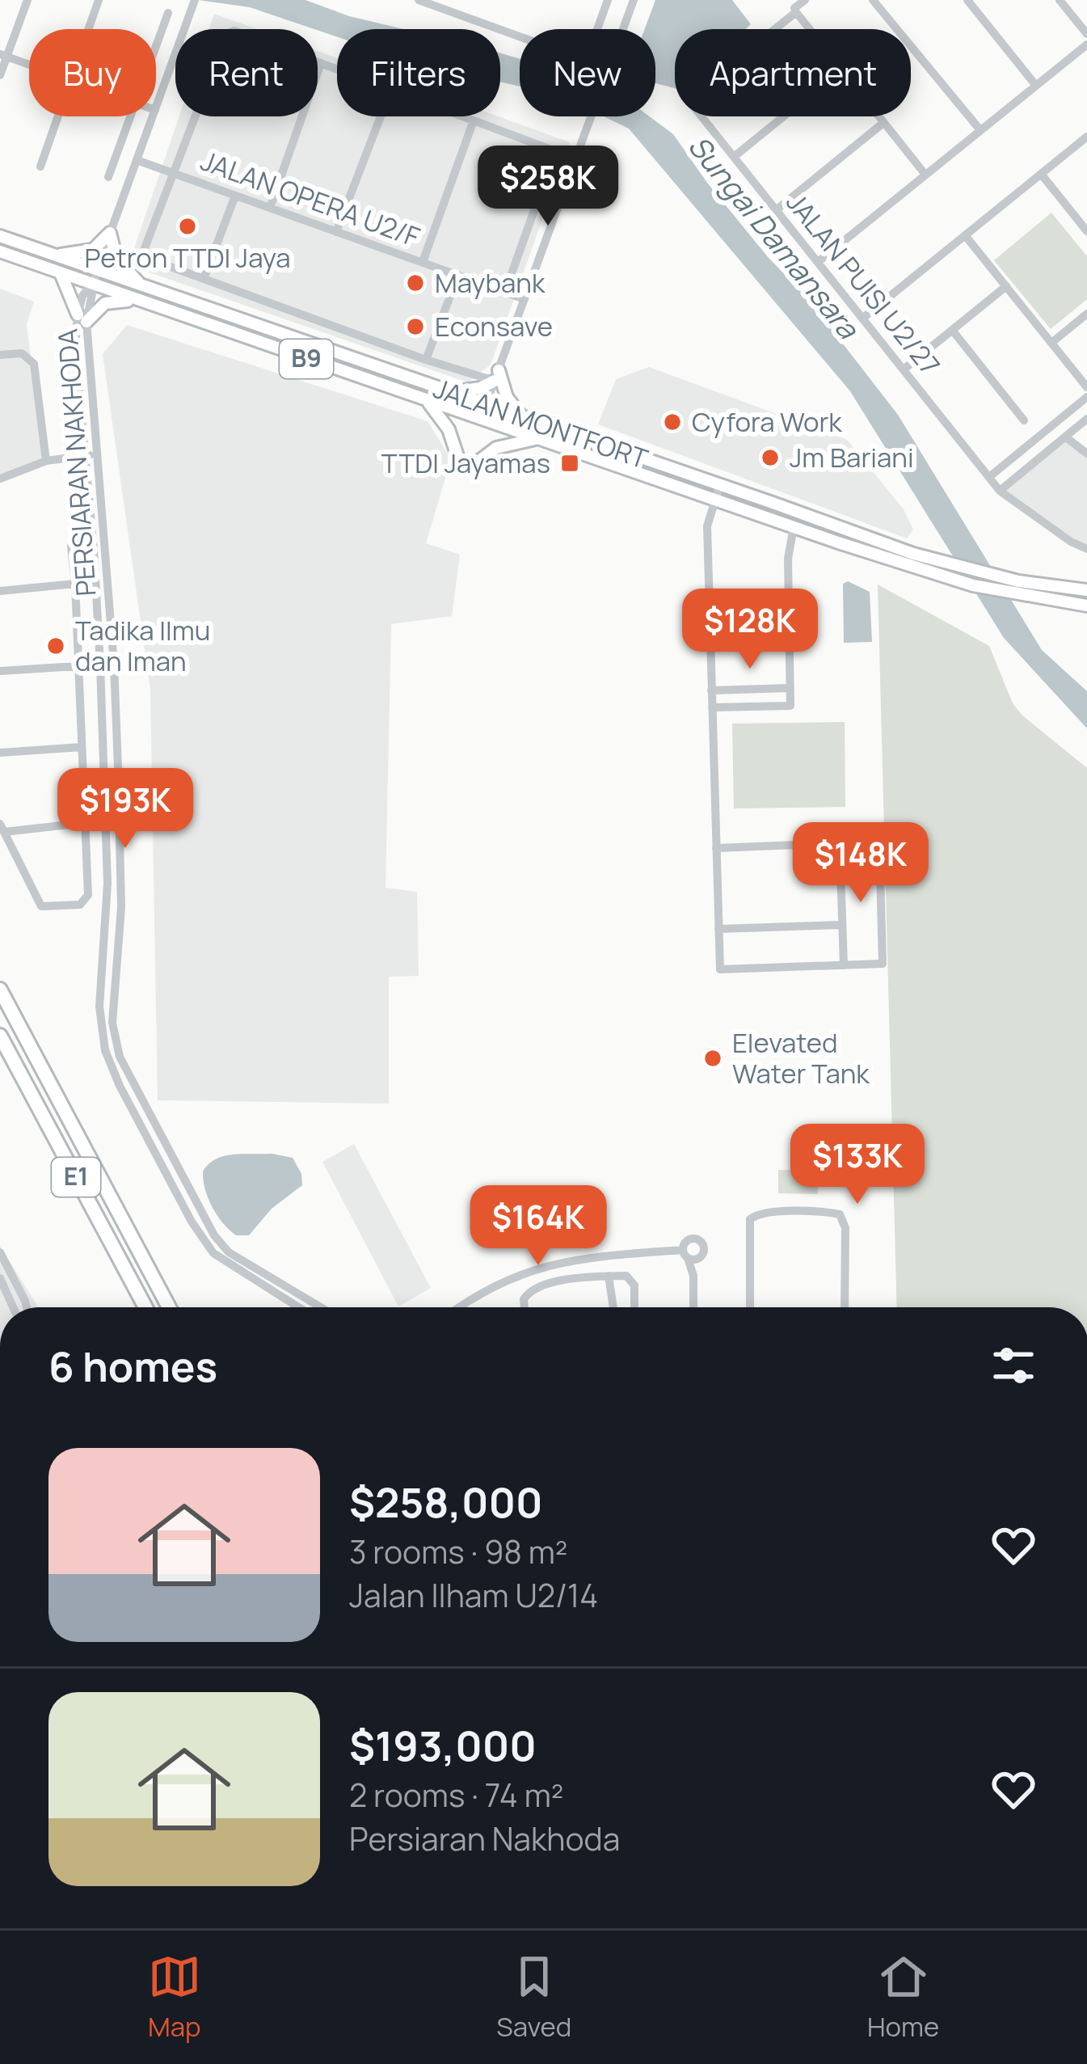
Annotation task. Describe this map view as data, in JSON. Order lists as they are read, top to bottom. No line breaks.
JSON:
{"streets":{"highway":["E1"],"main road":["B9","JALAN MONTFORT"],"street":["JALAN OPERA U2/F","JALAN PUISI U2/27","PERSIARAN NAKHODA"]},"crossings":[["JALAN OPERA U2/F","PERSIARAN NAKHODA"],["JALAN MONTFORT","PERSIARAN NAKHODA"]],"water":["Sungai Damansara"],"places":{"other":["Petron TTDI Jaya","Maybank","Econsave","Cyfora Work","Jm Bariani","Tadika Ilmu dan Iman","Elevated Water Tank"],"transit":["TTDI Jayamas"]},"page":{"chip":["Buy","Rent","Filters","New","Apartment"],"price":["$258K","$128K","$193K","$148K","$133K","$164K"],"heading":"6 homes","list":[{"name":"$258,000","note":"3 rooms · 98 m² · Jalan Ilham U2/14"},{"name":"$193,000","note":"2 rooms · 74 m² · Persiaran Nakhoda"}],"tabs":["Map","Saved","Home"]}}
